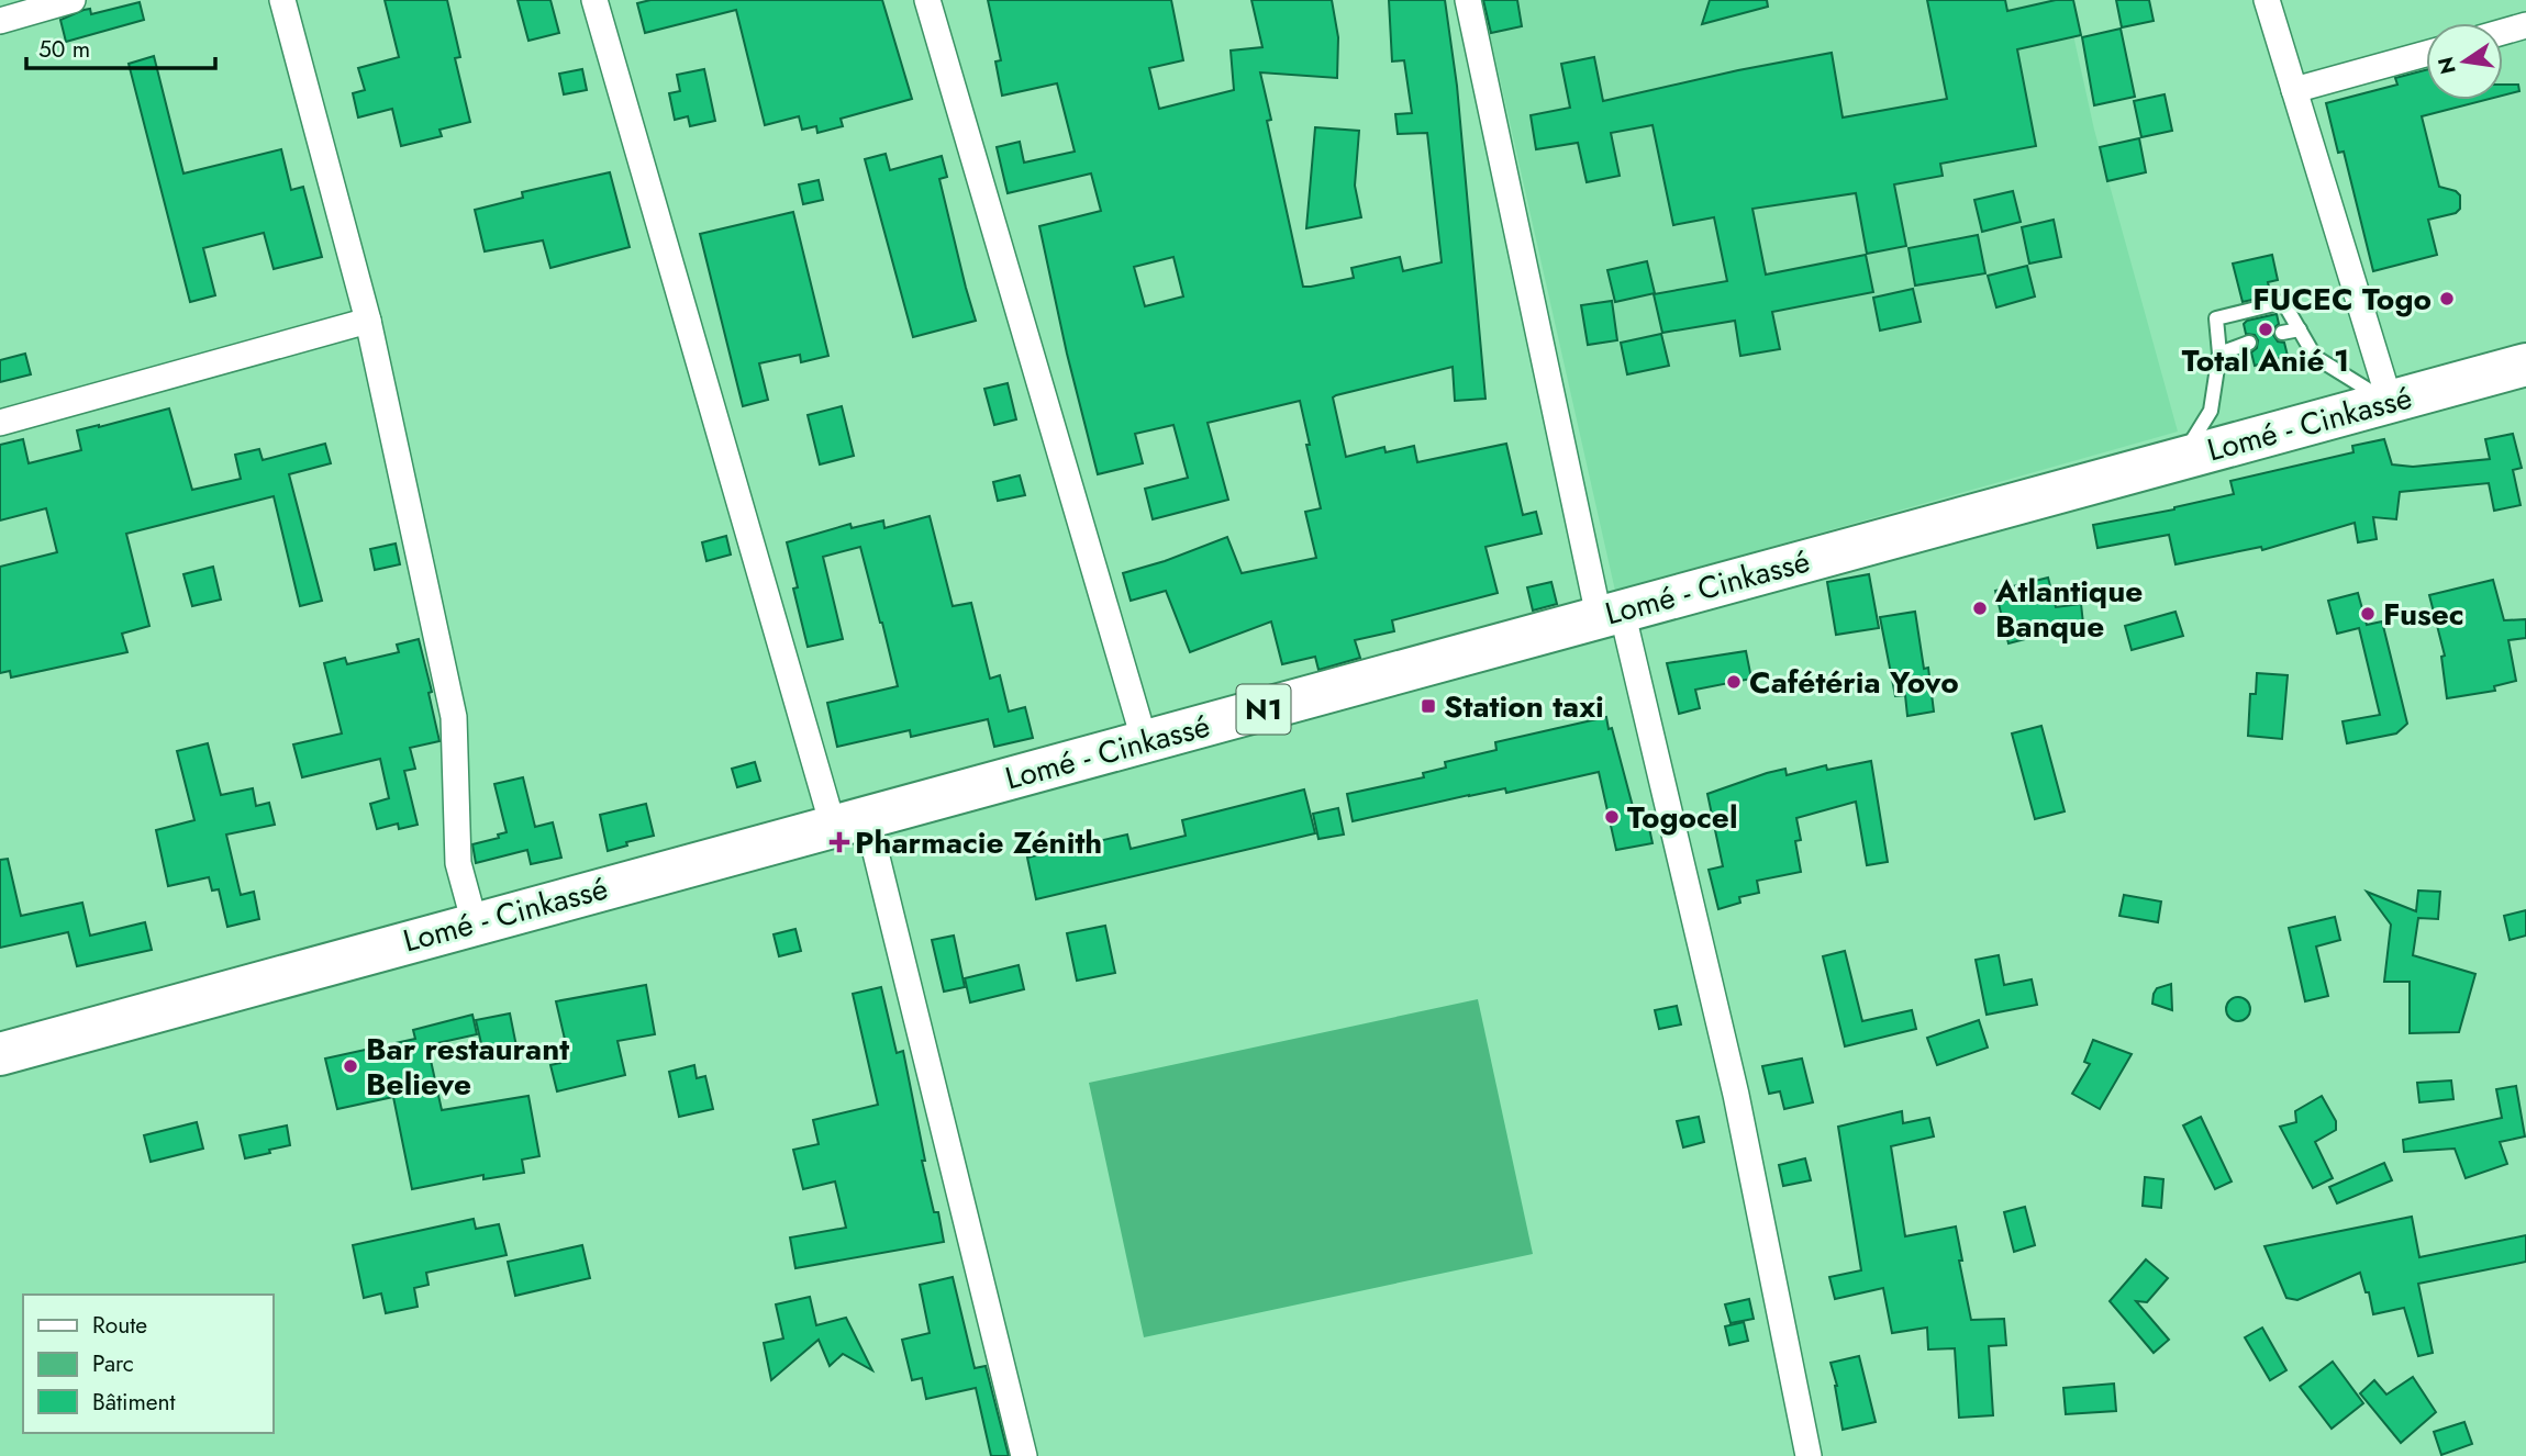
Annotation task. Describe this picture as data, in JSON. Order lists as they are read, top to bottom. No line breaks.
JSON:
{"streets":{"highway":["Lomé - Cinkassé","N1"]},"places":{"other":["FUCEC Togo","Total Anié 1","Atlantique Banque","Fusec","Cafétéria Yovo","Togocel","Bar restaurant Believe"],"transit":["Station taxi"],"health":["Pharmacie Zénith"]},"legend":["Route","Parc","Bâtiment"],"scale_bar":"50 m","north":"left"}
